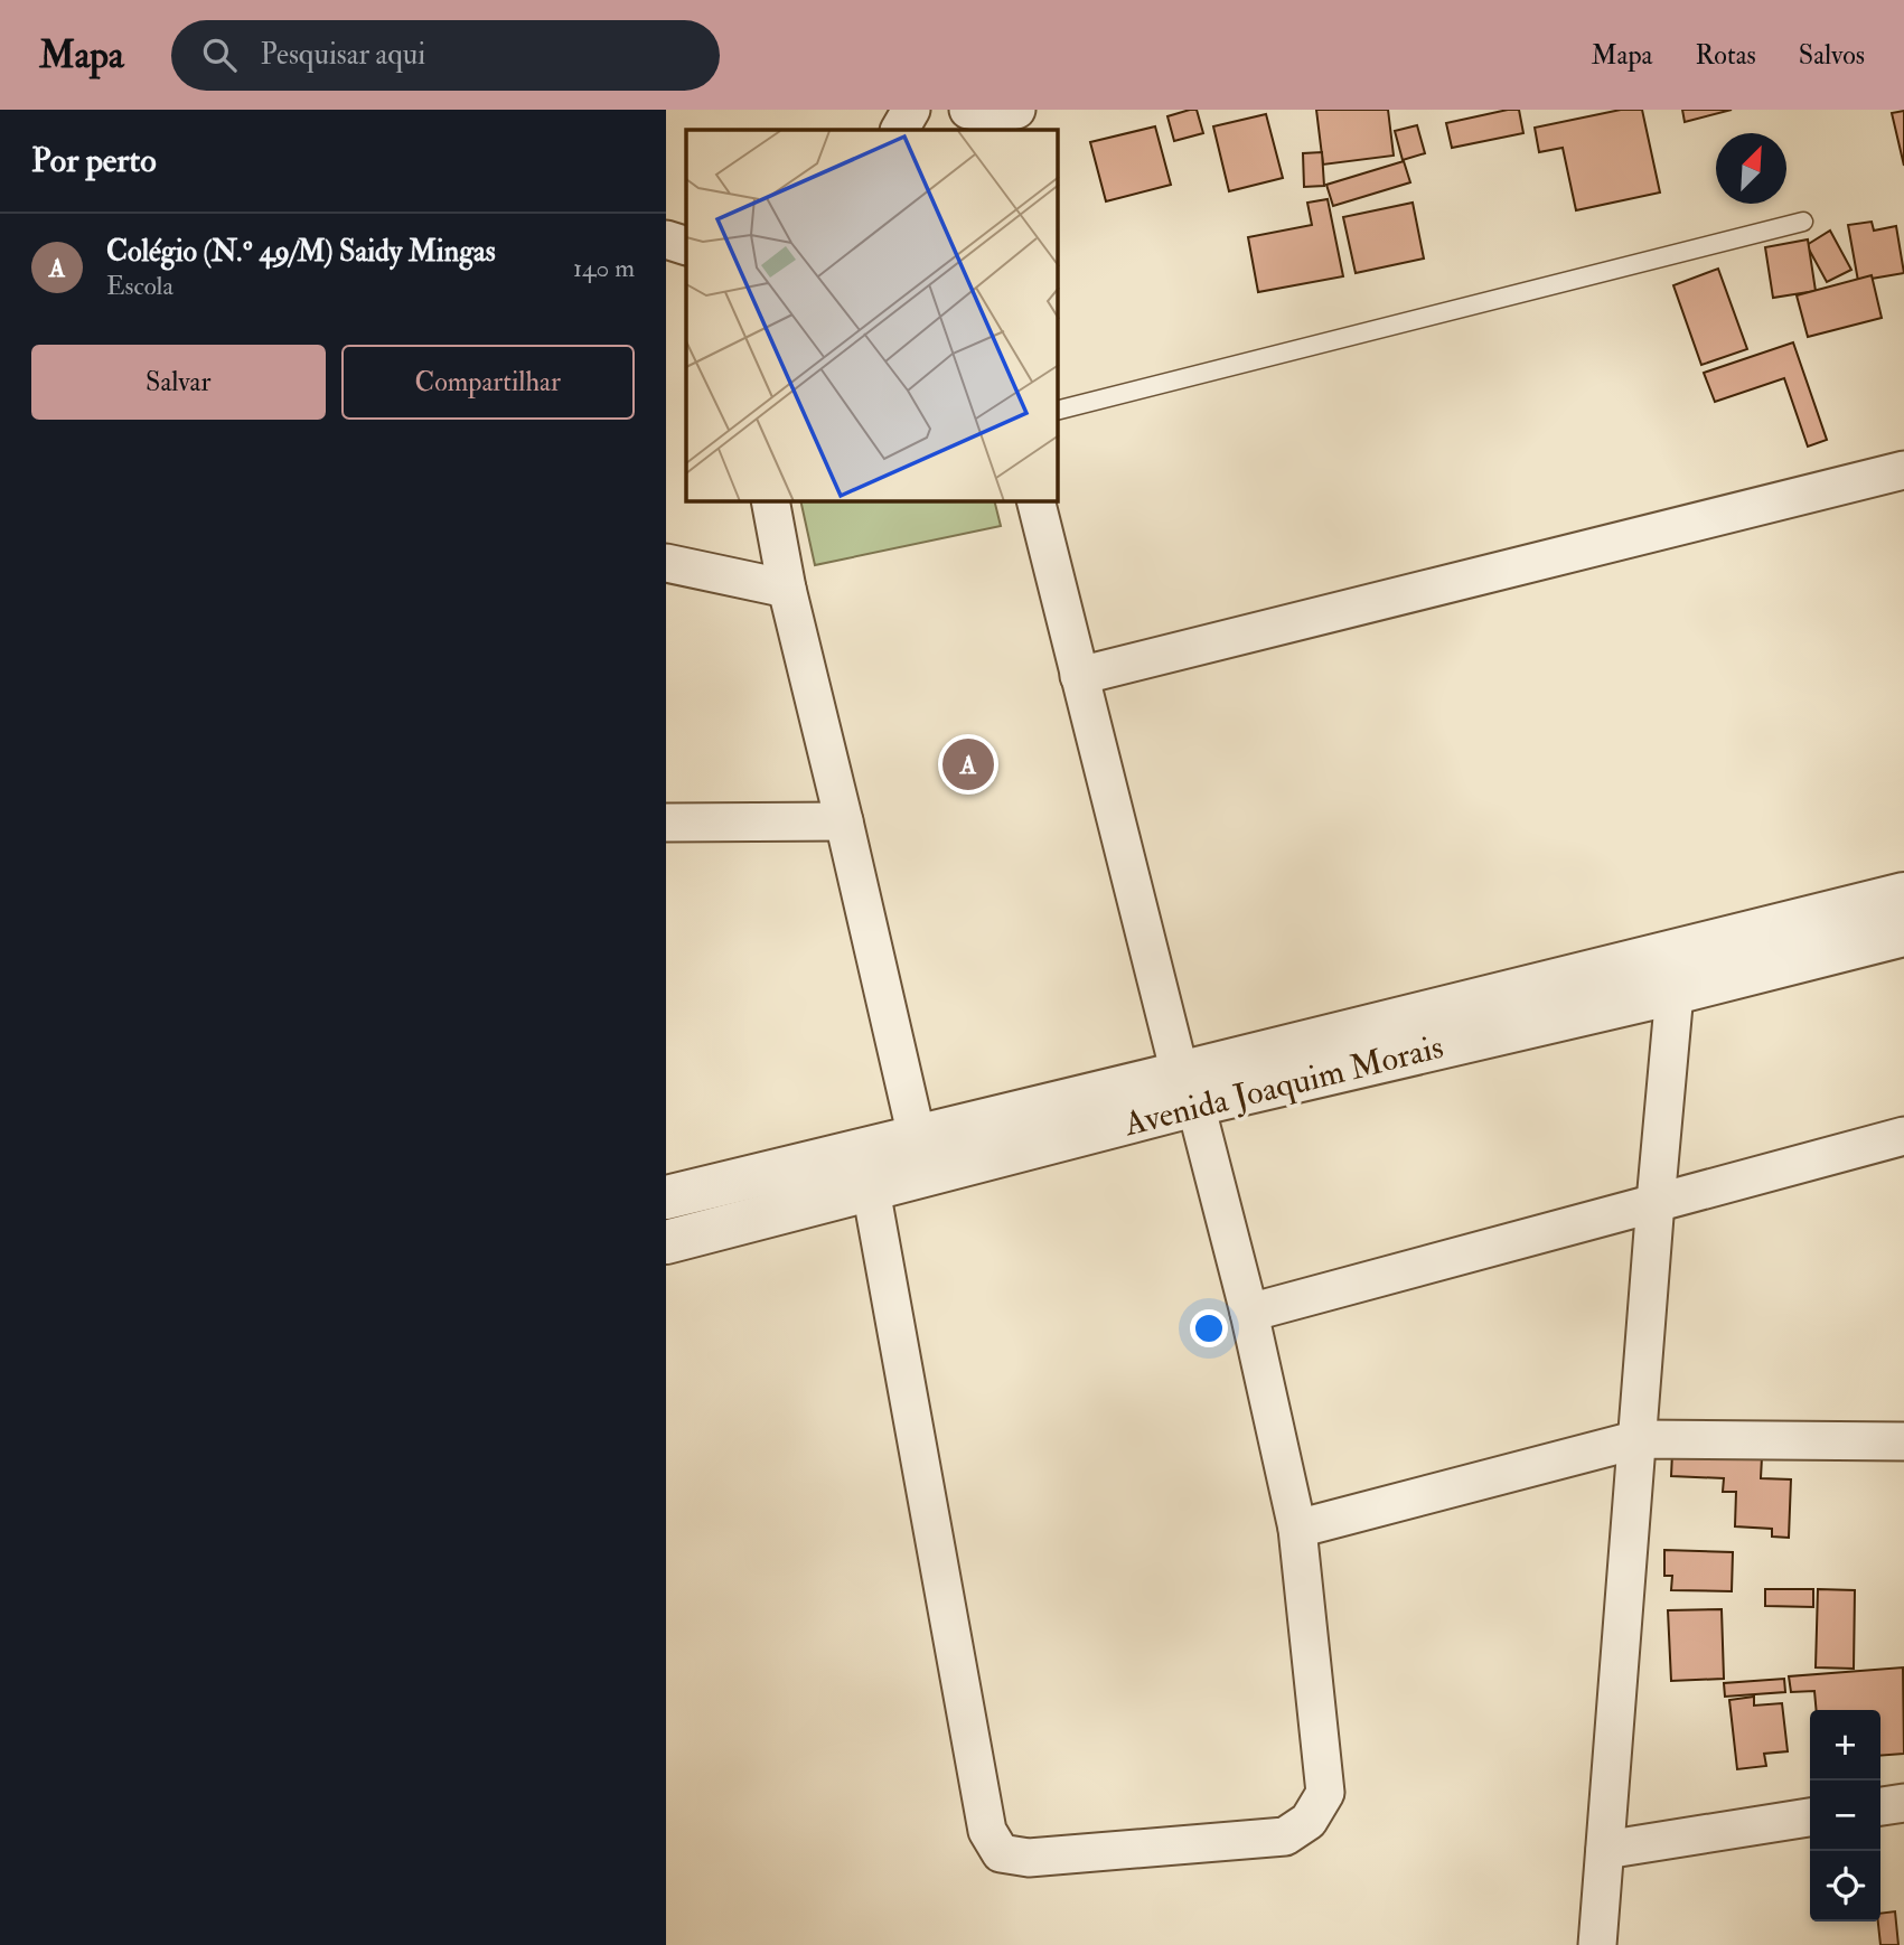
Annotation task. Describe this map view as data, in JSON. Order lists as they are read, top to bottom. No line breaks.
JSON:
{"streets":{"street":["Avenida Joaquim Morais"]},"north":"top right","page":{"header":"Mapa","search":"Pesquisar aqui","nav":["Mapa","Rotas","Salvos"],"heading":"Por perto","list":[{"mark":"A","name":"Colégio (N.º 49/M) Saidy Mingas","note":"Escola","value":"140 m"}],"buttons":["Salvar","Compartilhar"],"pins":"A","map_buttons":["+","−"]}}
